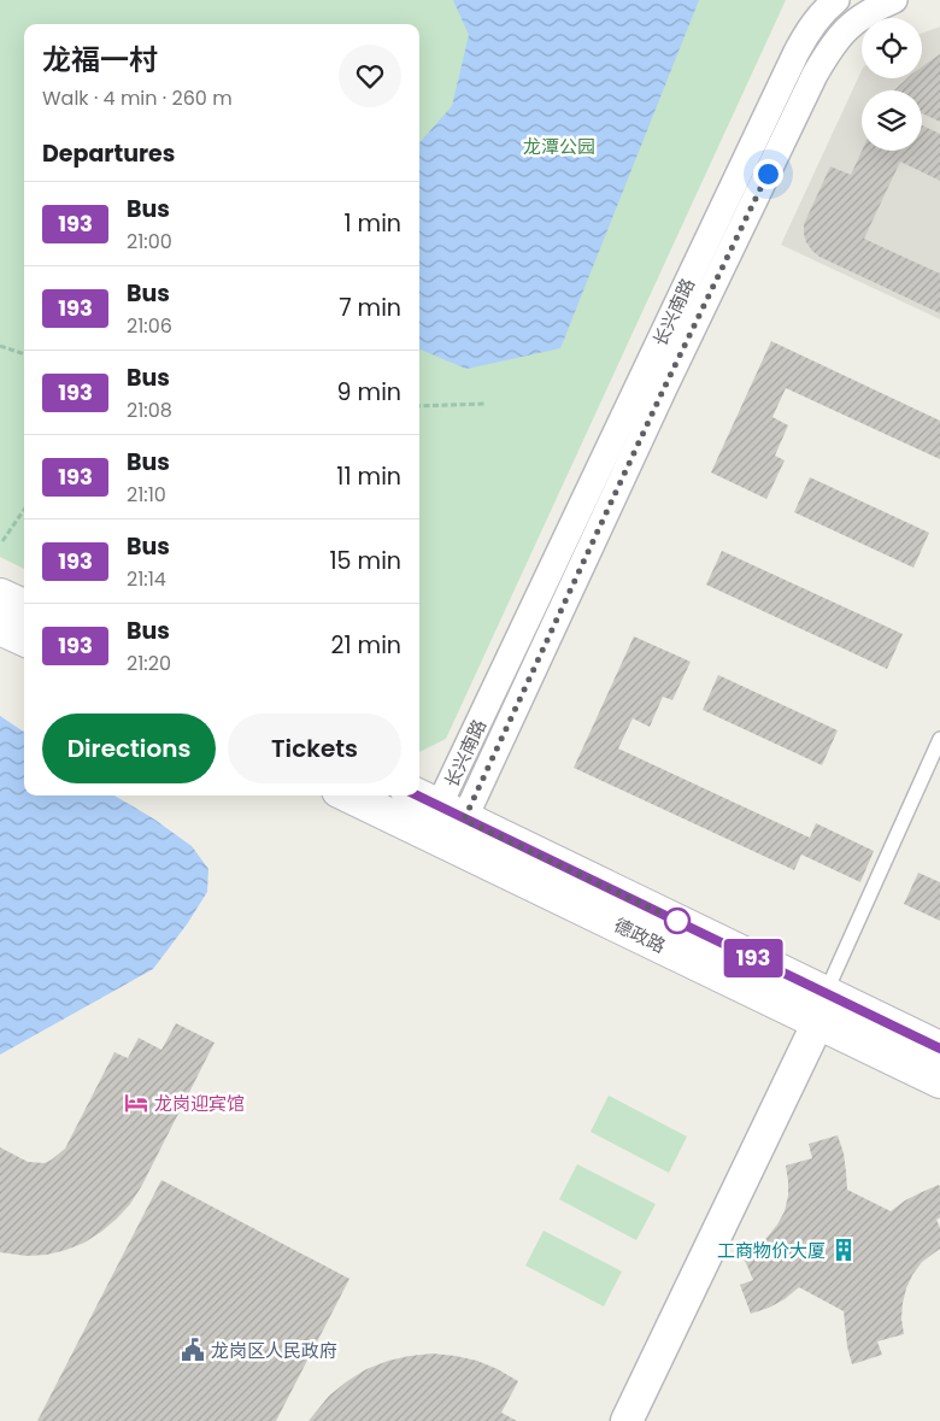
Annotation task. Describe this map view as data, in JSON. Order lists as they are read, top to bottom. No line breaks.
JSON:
{"streets":{"main road":["德政路"],"street":["长兴南路"]},"crossings":[["长兴南路","德政路"]],"parks":["龙潭公园"],"places":{"hotel":["龙岗迎宾馆"],"building":["工商物价大厦"],"public building":["龙岗区人民政府"]},"lines":["bus line 193"],"page":{"on_map":"193","heading":[["龙福一村","Walk · 4 min · 260 m"],"Departures"],"list":[{"mark":"193","name":"Bus","note":"21:00","value":"1 min"},{"mark":"193","name":"Bus","note":"21:06","value":"7 min"},{"mark":"193","name":"Bus","note":"21:08","value":"9 min"},{"mark":"193","name":"Bus","note":"21:10","value":"11 min"},{"mark":"193","name":"Bus","note":"21:14","value":"15 min"},{"mark":"193","name":"Bus","note":"21:20","value":"21 min"}],"buttons":["Directions","Tickets"]}}
